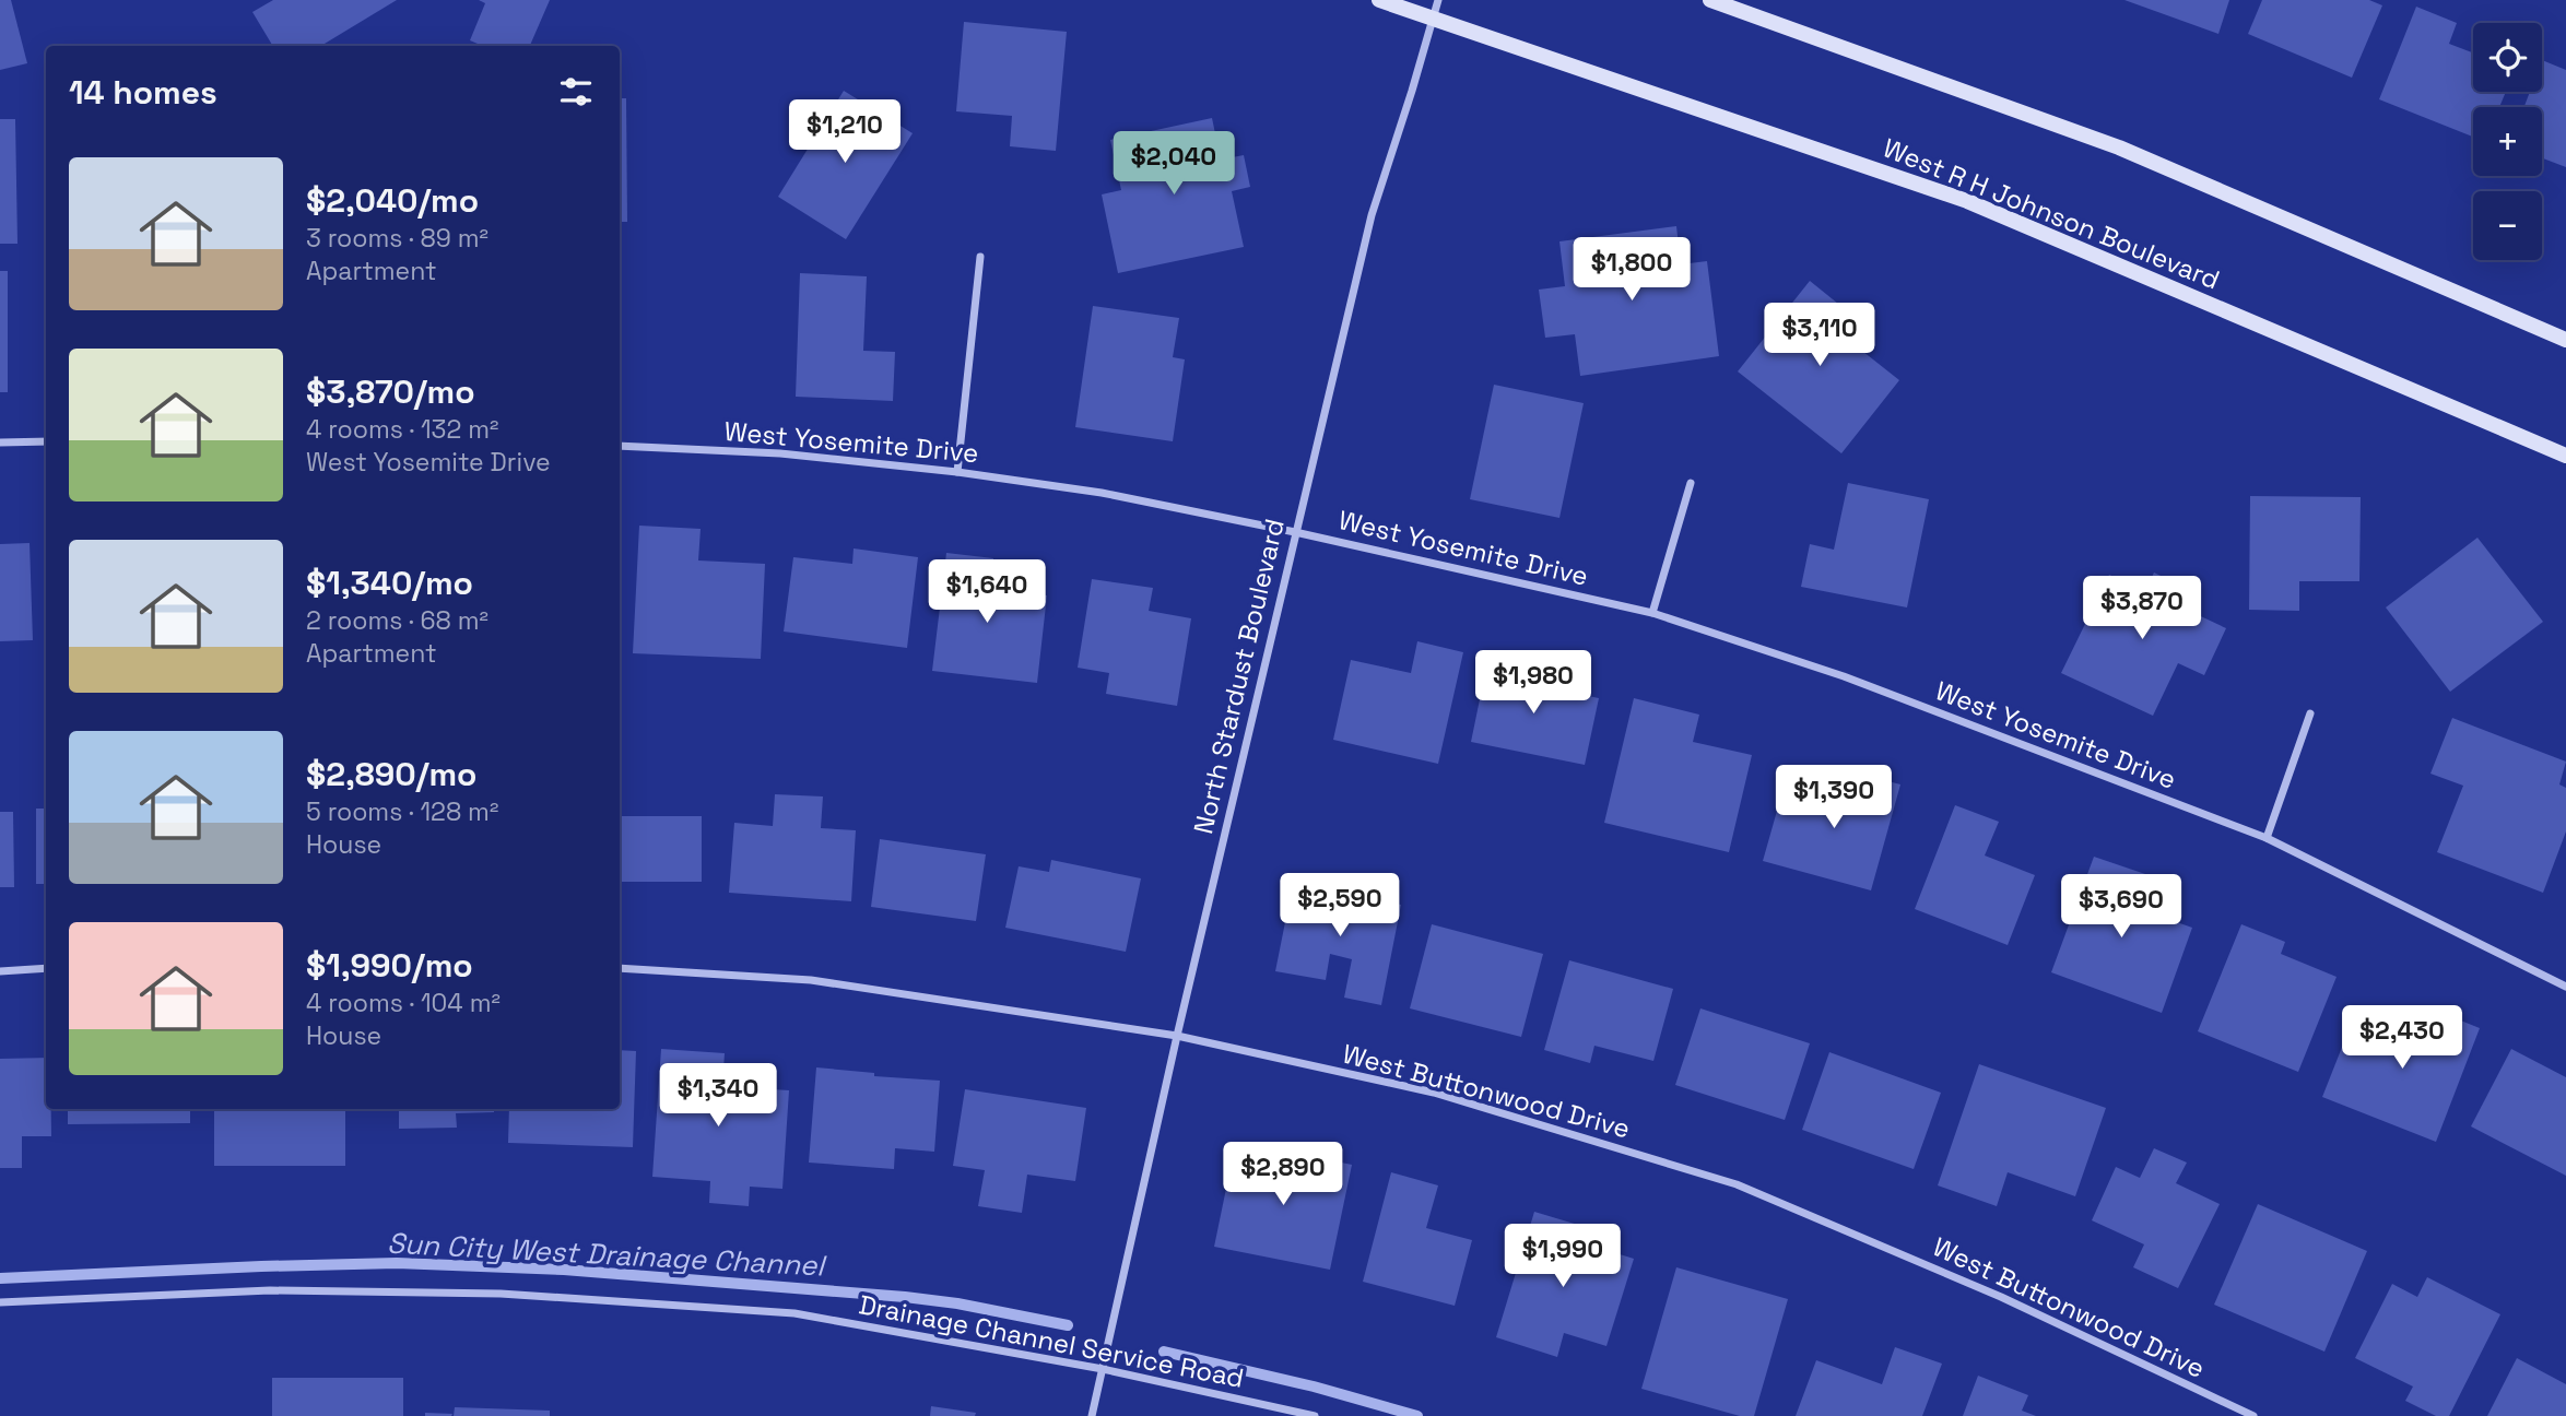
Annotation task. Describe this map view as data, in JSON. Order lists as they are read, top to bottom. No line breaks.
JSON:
{"streets":{"main road":["West R H Johnson Boulevard"],"street":["West Yosemite Drive","North Stardust Boulevard","West Buttonwood Drive","Drainage Channel Service Road"]},"crossings":[["West R H Johnson Boulevard","North Stardust Boulevard"],["West Yosemite Drive","North Stardust Boulevard"],["North Stardust Boulevard","West Buttonwood Drive"],["North Stardust Boulevard","Drainage Channel Service Road"]],"water":["Sun City West Drainage Channel"],"page":{"map_buttons":["+","−"],"heading":"14 homes","price":["$1,210","$2,040","$1,800","$3,110","$1,640","$3,870","$1,980","$1,390","$2,590","$3,690","$2,430","$1,340","$2,890","$1,990"],"list":[{"name":"$2,040/mo","note":"3 rooms · 89 m² · Apartment"},{"name":"$3,870/mo","note":"4 rooms · 132 m² · West Yosemite Drive"},{"name":"$1,340/mo","note":"2 rooms · 68 m² · Apartment"},{"name":"$2,890/mo","note":"5 rooms · 128 m² · House"},{"name":"$1,990/mo","note":"4 rooms · 104 m² · House"}]}}
